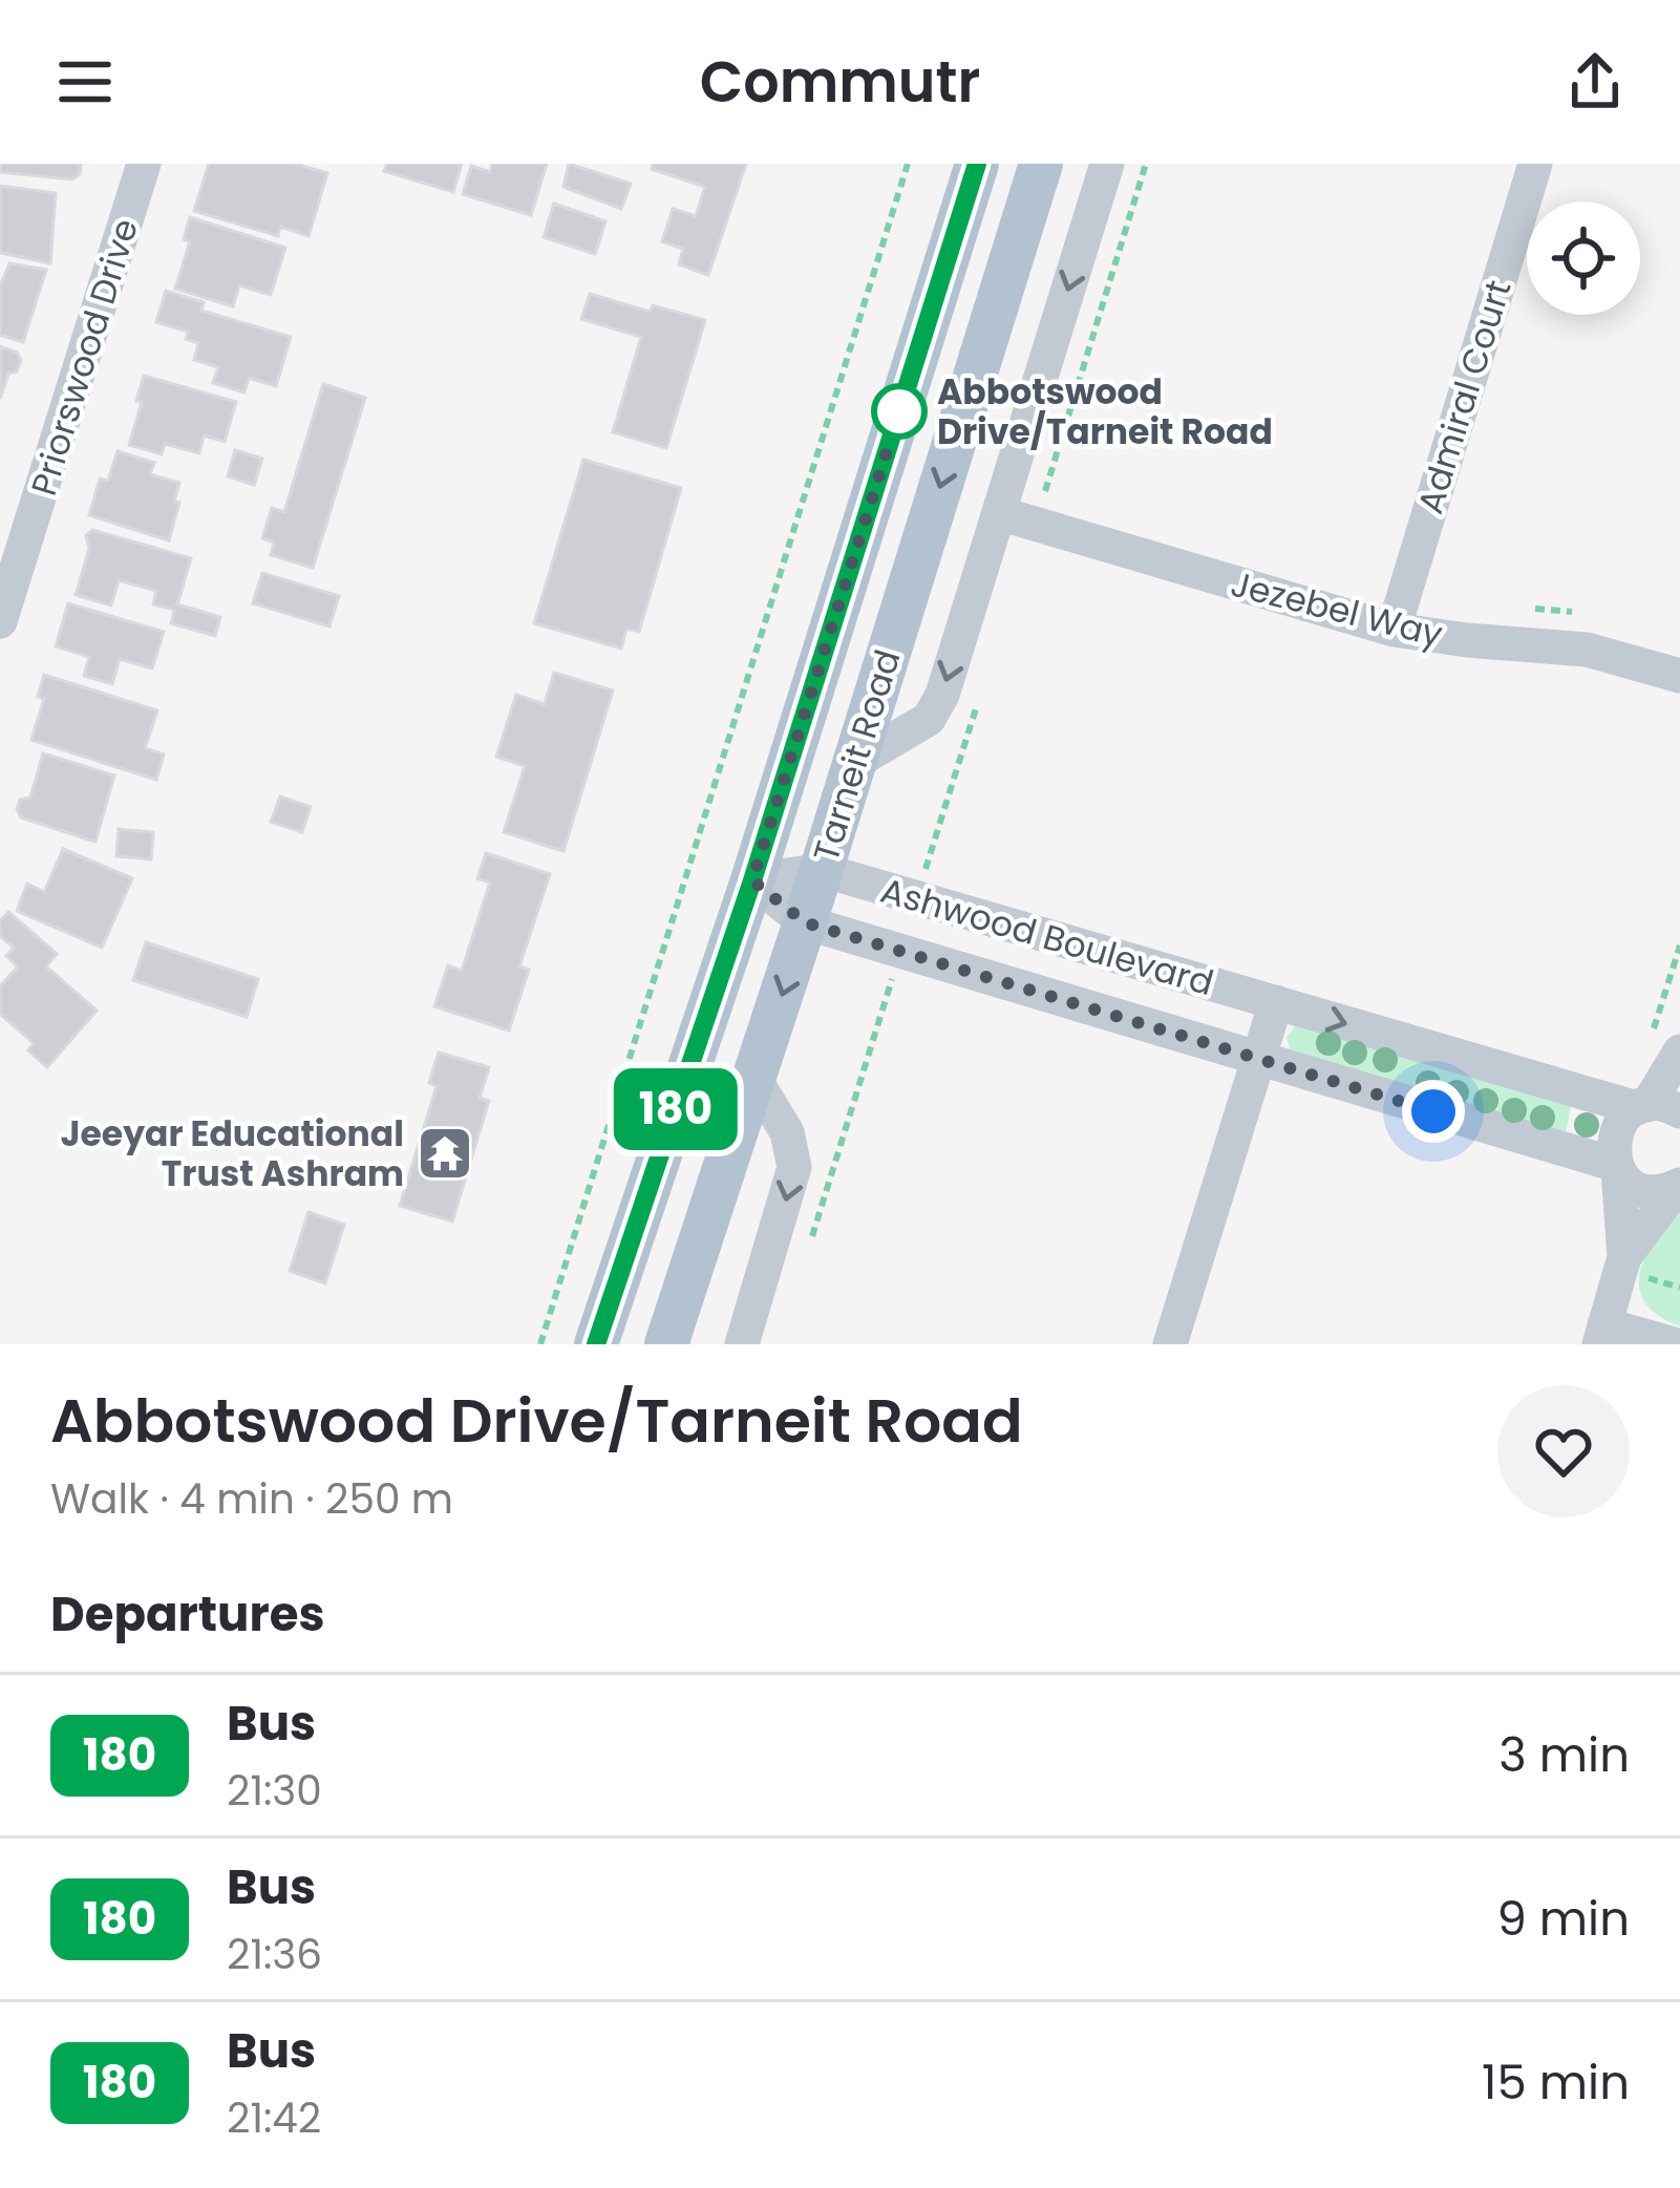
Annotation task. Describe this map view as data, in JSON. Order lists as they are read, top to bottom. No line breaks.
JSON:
{"streets":{"main road":["Tarneit Road"],"street":["Priorswood Drive","Admiral Court","Jezebel Way","Ashwood Boulevard"]},"crossings":[["Admiral Court","Jezebel Way"],["Tarneit Road","Ashwood Boulevard"]],"places":{"other":["Abbotswood Drive/Tarneit Road"],"temple":["Jeeyar Educational Trust Ashram"]},"lines":["bus line 180"],"page":{"header":"Commutr","on_map":"180","heading":[["Abbotswood Drive/Tarneit Road","Walk · 4 min · 250 m"],"Departures"],"list":[{"mark":"180","name":"Bus","note":"21:30","value":"3 min"},{"mark":"180","name":"Bus","note":"21:36","value":"9 min"},{"mark":"180","name":"Bus","note":"21:42","value":"15 min"}]}}
